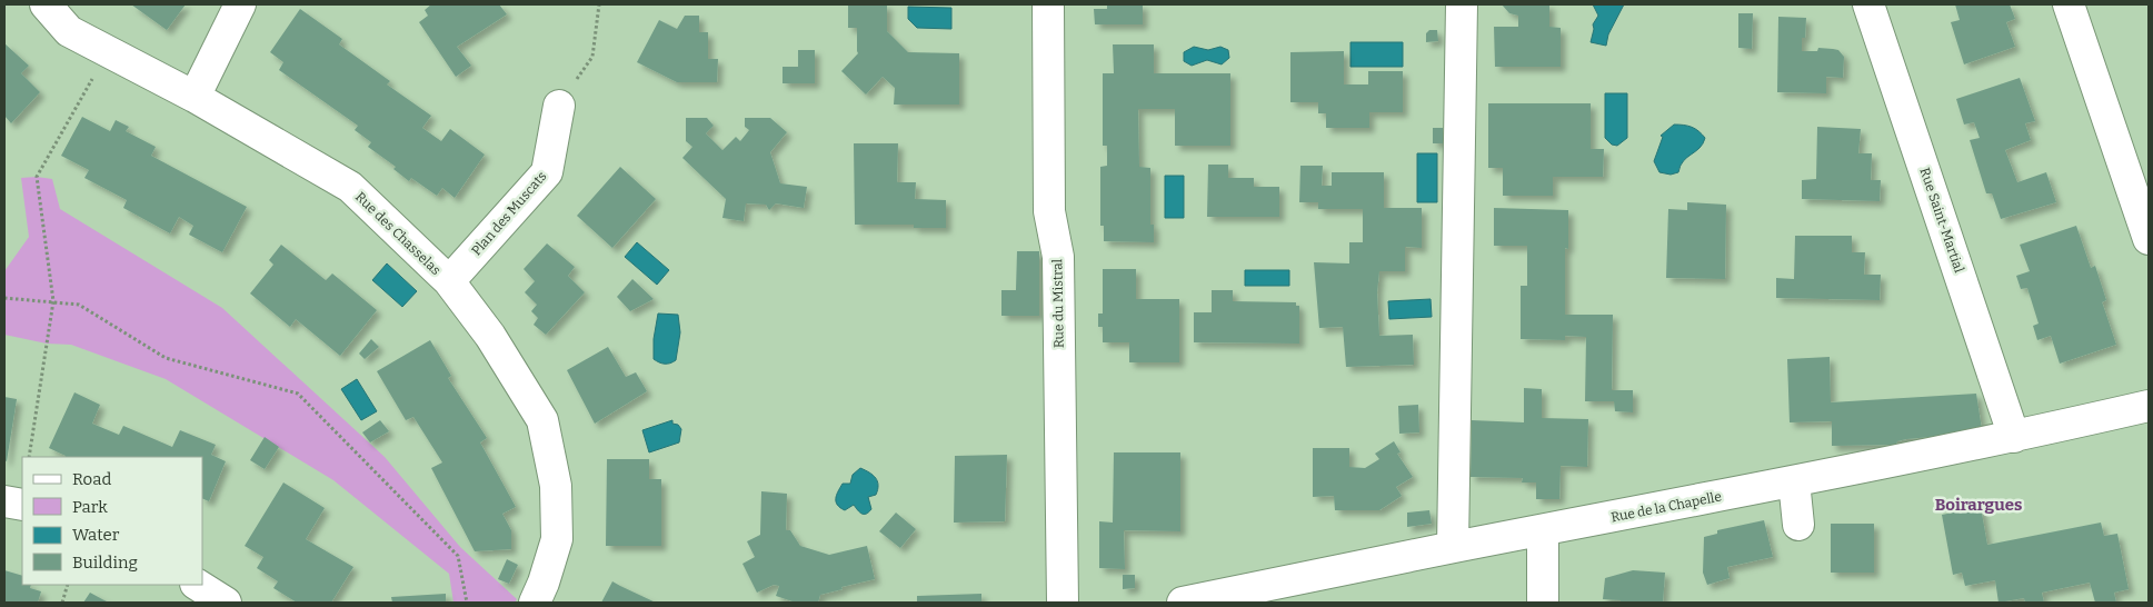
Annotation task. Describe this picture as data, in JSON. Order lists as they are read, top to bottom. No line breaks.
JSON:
{"streets":{"street":["Plan des Muscats","Rue Saint-Martial","Rue des Chasselas","Rue du Mistral","Rue de la Chapelle"]},"crossings":[["Plan des Muscats","Rue des Chasselas"],["Rue Saint-Martial","Rue de la Chapelle"]],"districts":["Boirargues"],"legend":["Road","Park","Water","Building"]}
